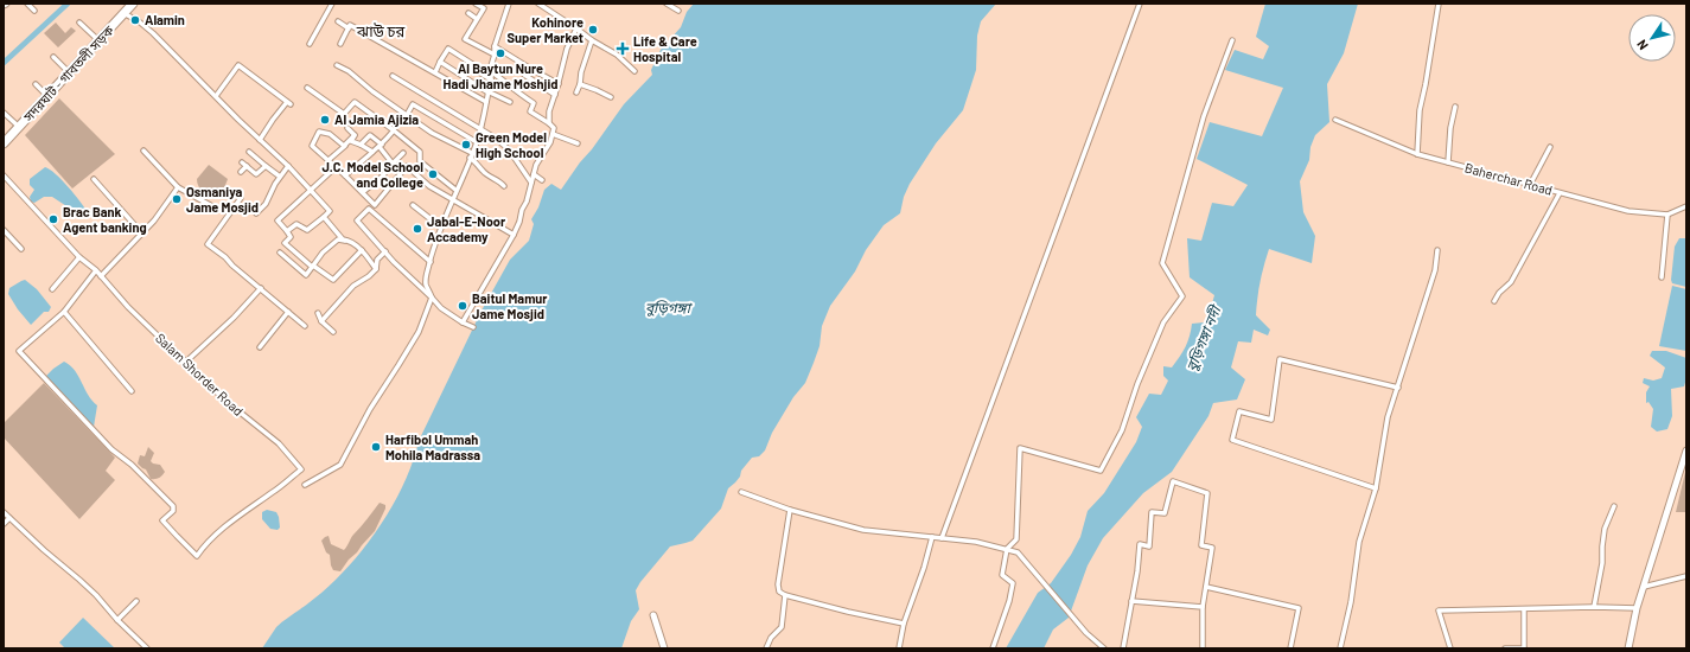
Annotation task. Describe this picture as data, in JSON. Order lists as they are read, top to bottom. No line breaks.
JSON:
{"streets":{"highway":["সদরঘাট - গাবতলী সড়ক"],"street":["Baherchar Road","Salam Shorder Road"]},"districts":["ঝাউ চর"],"water":["বুড়িগঙ্গা","বুড়িগঙ্গা নদী"],"places":{"other":["Alamin","Kohinore Super Market","Al Baytun Nure Hadi Jhame Moshjid","Al Jamia Ajizia","Green Model High School","J.C. Model School and College","Osmaniya Jame Mosjid","Brac Bank Agent banking","Jabal-E-Noor Accademy","Baitul Mamur Jame Mosjid","Harfibol Ummah Mohila Madrassa"],"health":["Life & Care Hospital"]},"north":"bottom left"}
